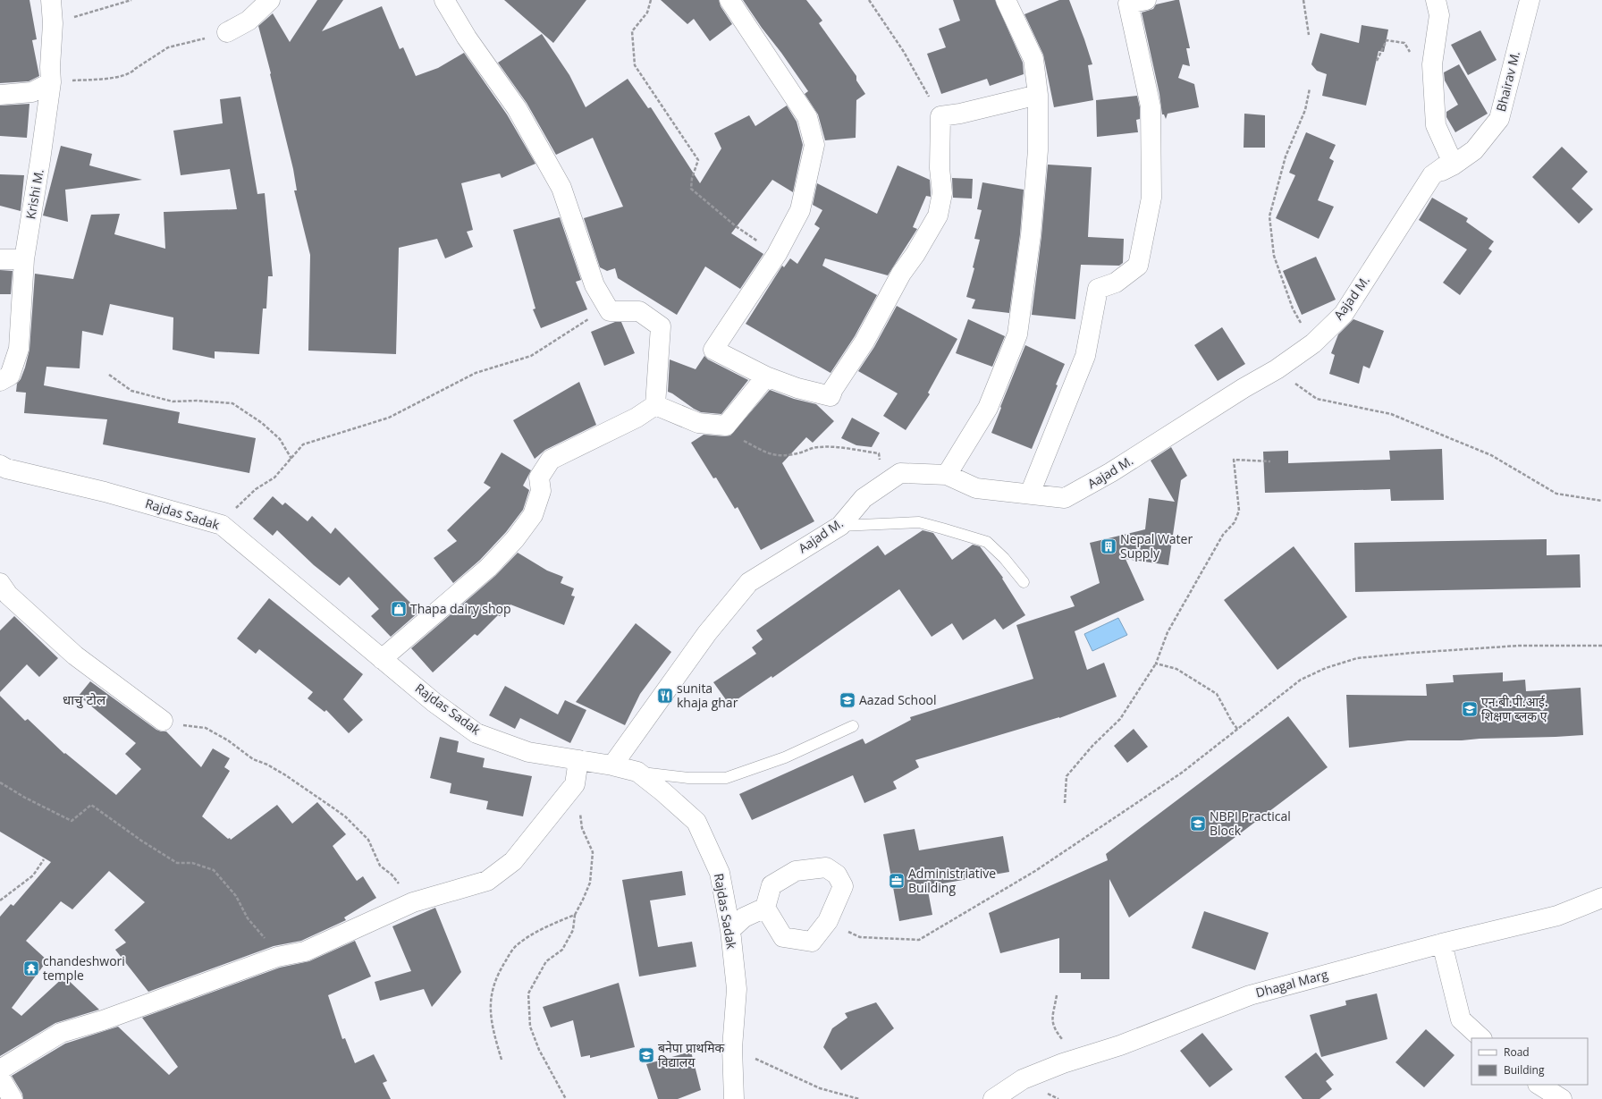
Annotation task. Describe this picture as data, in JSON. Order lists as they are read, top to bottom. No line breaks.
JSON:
{"streets":{"street":["Bhairav M.","Krishi M.","Aajad M.","Rajdas Sadak","Dhagal Marg"]},"crossings":[["Bhairav M.","Aajad M."],["Aajad M.","Rajdas Sadak"]],"districts":["धाचु टोल"],"places":{"building":["Nepal Water Supply"],"shop":["Thapa dairy shop"],"restaurant":["sunita khaja ghar"],"school or university":["Aazad School","एन.बी.पी.आई. शिक्षण ब्लक ए","NBPI Practical Block","बनेपा प्राथमिक विद्यालय"],"office":["Administriative Building"],"temple":["chandeshwori temple"]},"legend":["Road","Building"]}
